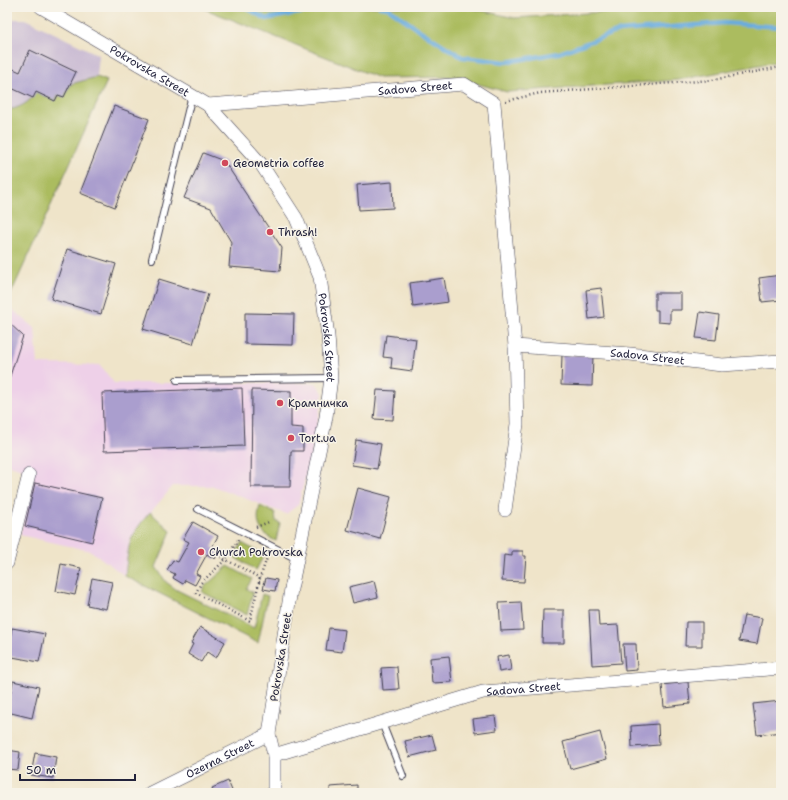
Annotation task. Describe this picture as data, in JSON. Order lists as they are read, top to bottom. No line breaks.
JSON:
{"streets":{"street":["Pokrovska Street","Sadova Street","Ozerna Street"]},"crossings":[["Pokrovska Street","Sadova Street"],["Pokrovska Street","Ozerna Street"]],"places":["Geometria coffee","Thrash!","Крамничка","Tort.ua","Church Pokrovska"],"scale_bar":"50 m"}
